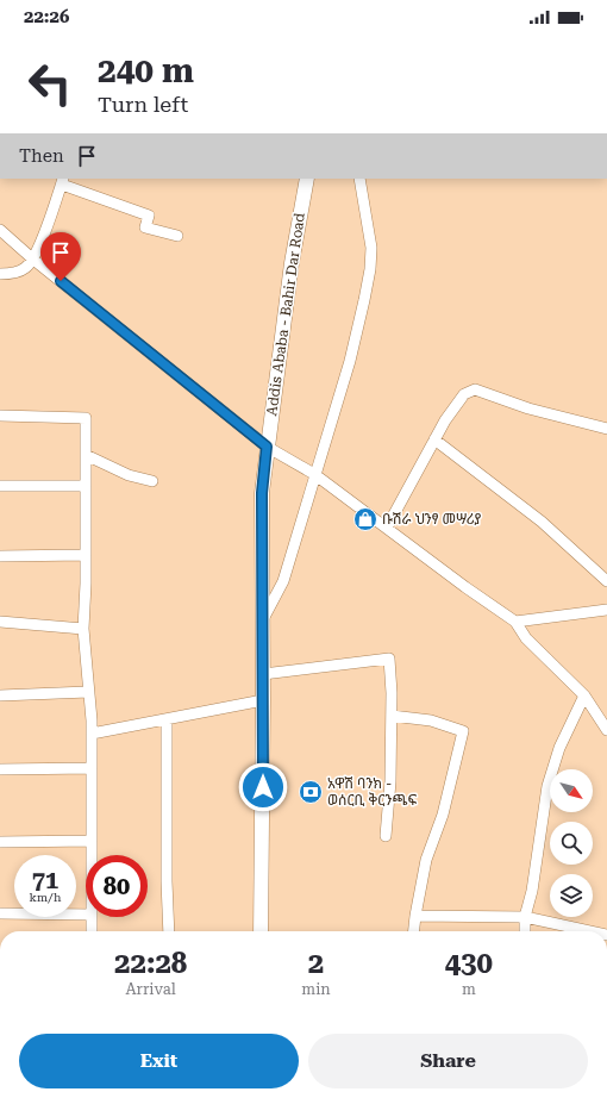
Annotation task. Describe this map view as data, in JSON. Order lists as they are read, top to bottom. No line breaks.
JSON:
{"streets":{"highway":["Addis Ababa - Bahir Dar Road"]},"places":{"shop":["ቡሽራ ህንፃ መሣሪያ"],"bank":["አዋሽ ባንክ - ወሰርቢ ቅርንጫፍ"]},"north":"bottom right","page":{"status":"22:26","turn":["240 m","Turn left"],"then":"Then","speed":"71 km/h","limit":"80","eta":["22:28","Arrival","2","min","430","m"],"buttons":["Exit","Share"]}}
